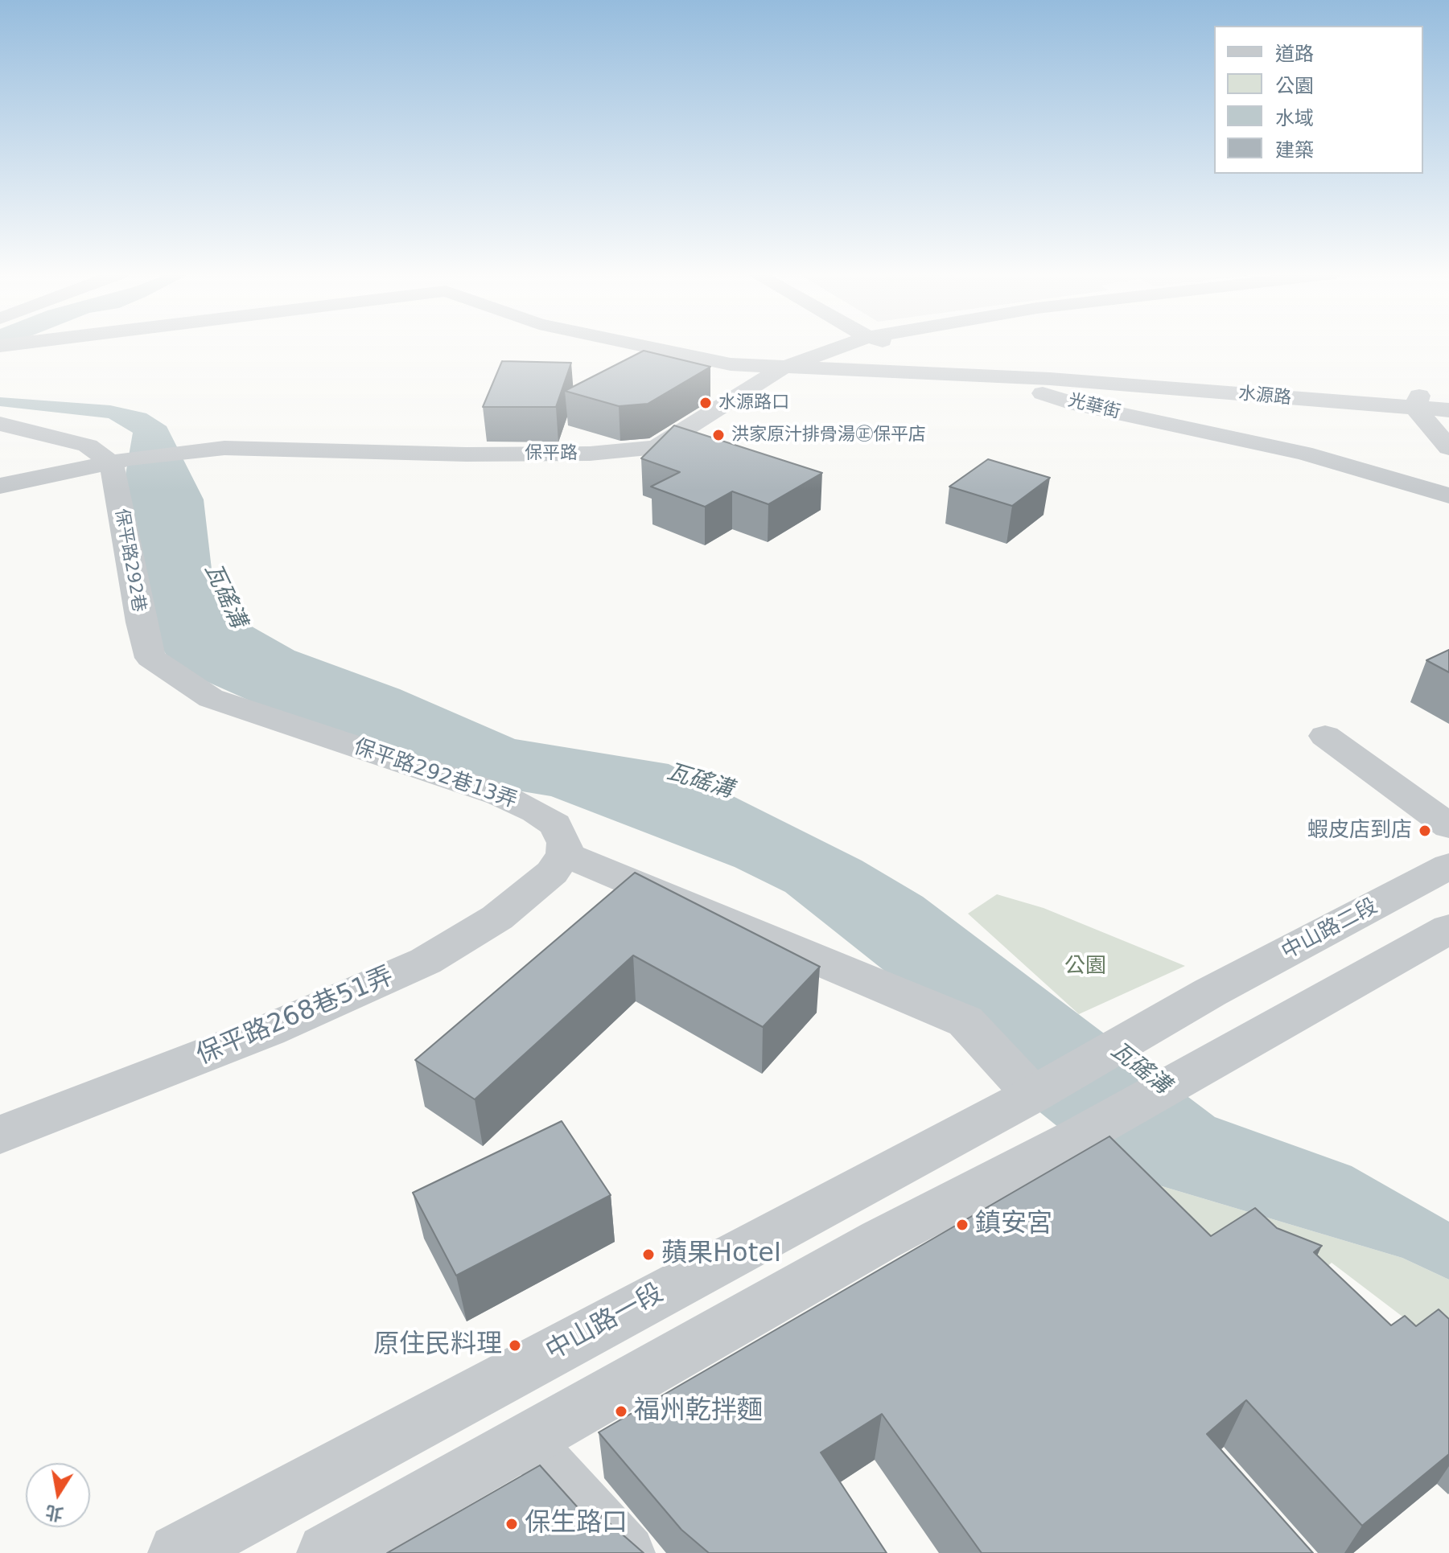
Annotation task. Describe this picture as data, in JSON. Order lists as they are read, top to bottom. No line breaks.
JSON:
{"streets":{"street":["水源路","光華街","保平路","保平路292巷","保平路292巷13弄","中山路二段","保平路268巷51弄","中山路一段"]},"crossings":[["水源路","光華街"],["水源路","保平路"],["保平路","保平路292巷"],["保平路292巷","保平路292巷13弄"],["保平路292巷13弄","保平路268巷51弄"],["中山路二段","中山路一段"]],"water":["瓦磘溝"],"parks":["公園"],"places":["水源路口","洪家原汁排骨湯㊣保平店","蝦皮店到店","鎮安宮","蘋果Hotel","原住民料理","福州乾拌麵","保生路口"],"legend":["道路","公園","水域","建築"],"north":"bottom"}
